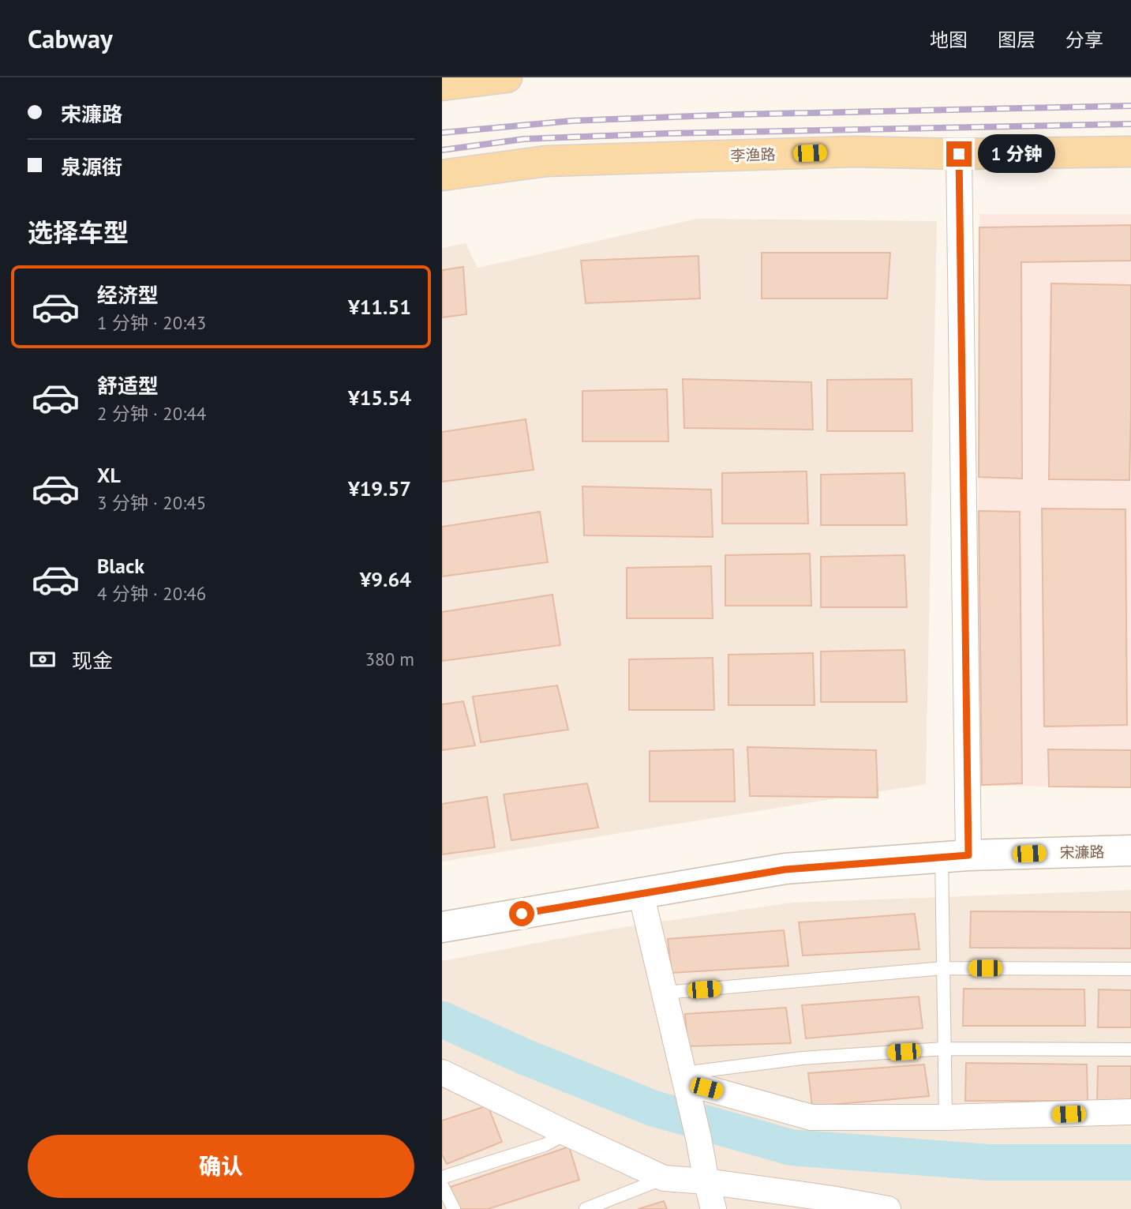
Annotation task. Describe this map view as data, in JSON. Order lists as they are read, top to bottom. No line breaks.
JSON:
{"streets":{"main road":["李渔路"],"street":["宋濂路"]},"page":{"header":"Cabway","nav":["地图","图层","分享"],"banner":["宋濂路","泉源街"],"bubble":"1 分钟","heading":"选择车型","list":[{"name":"经济型","note":"1 分钟 · 20:43","value":"¥11.51"},{"name":"舒适型","note":"2 分钟 · 20:44","value":"¥15.54"},{"name":"XL","note":"3 分钟 · 20:45","value":"¥19.57"},{"name":"Black","note":"4 分钟 · 20:46","value":"¥9.64"}],"pay":["现金","380 m"],"buttons":"确认"}}
